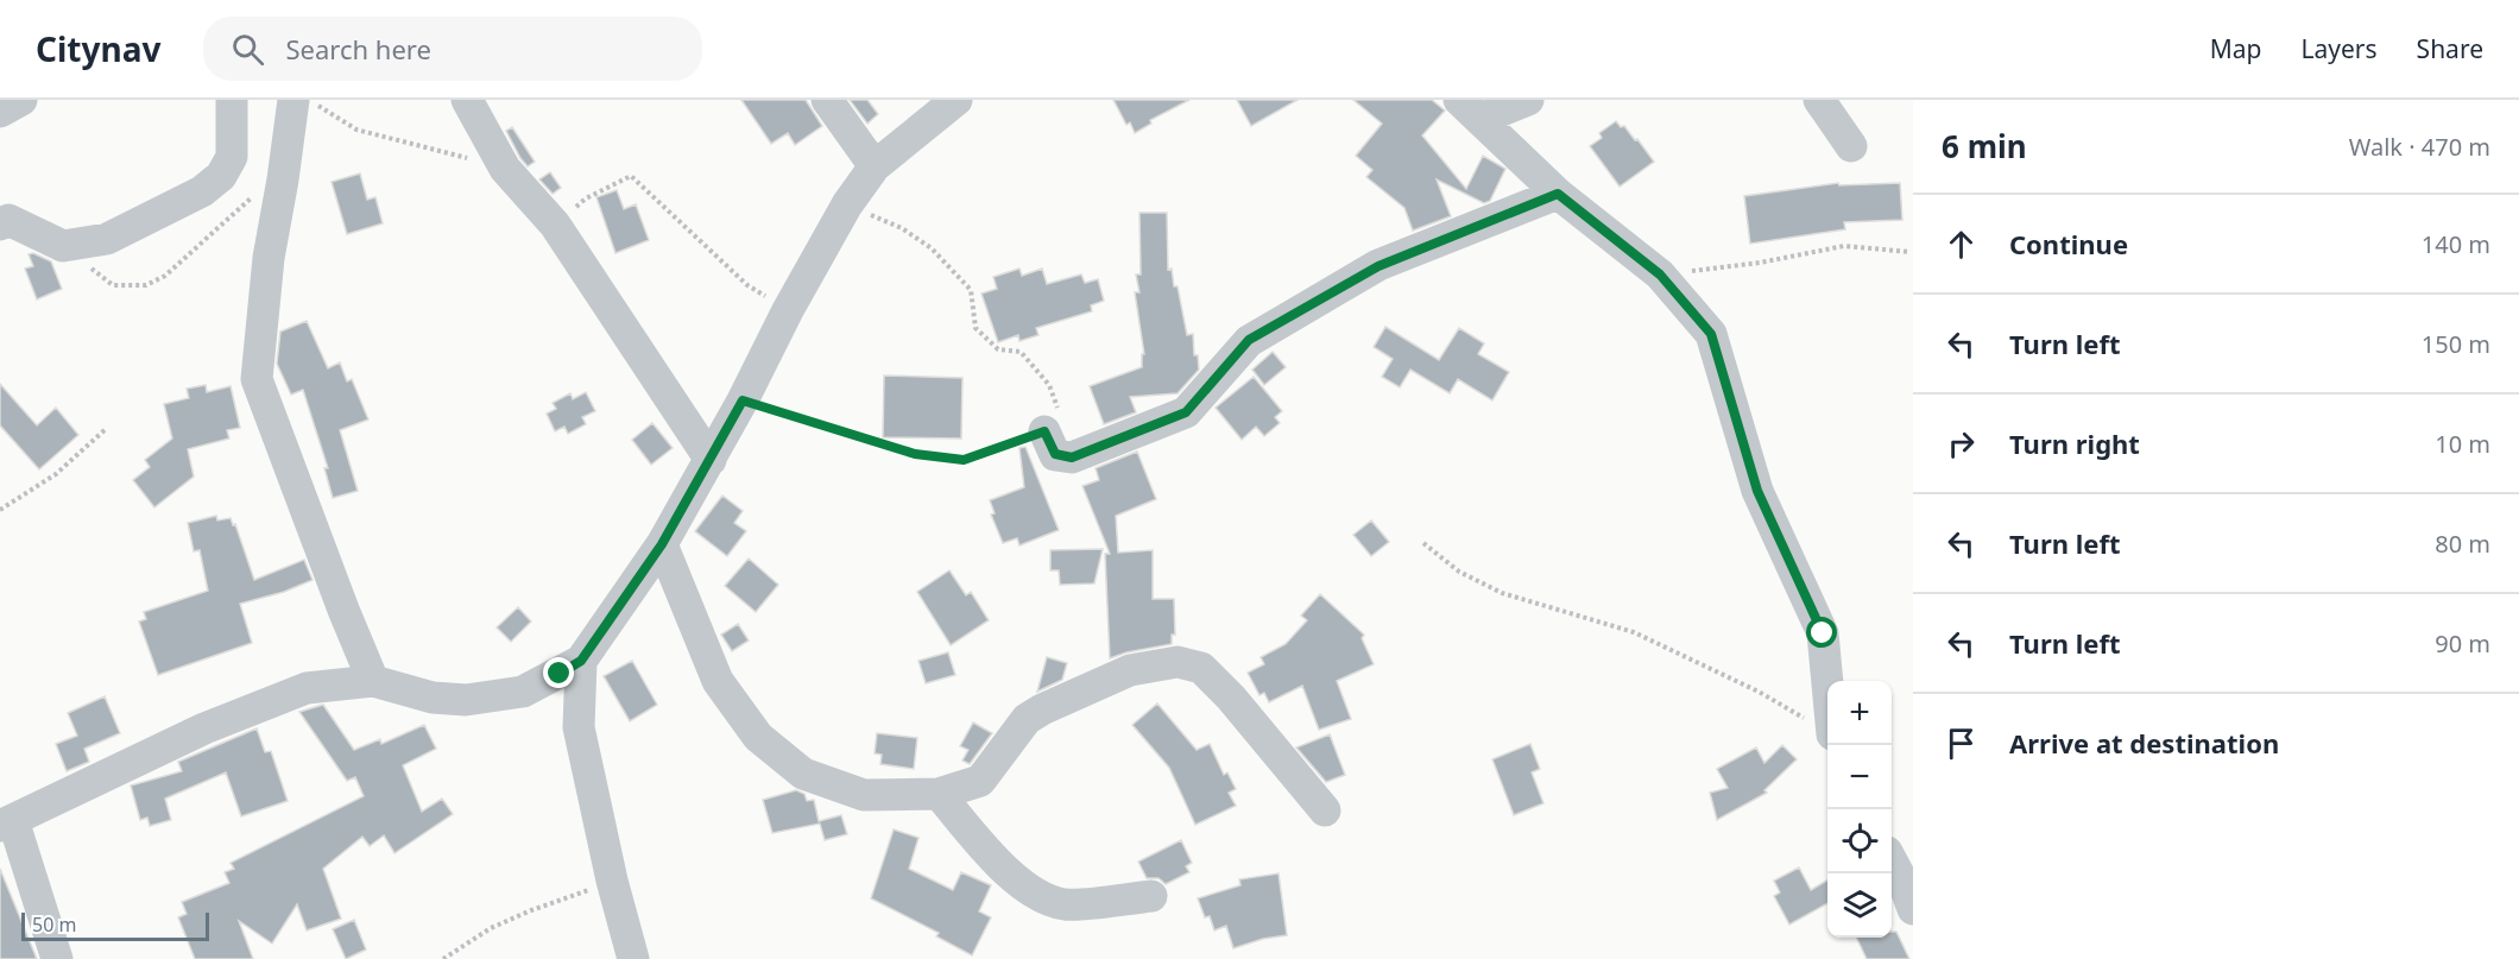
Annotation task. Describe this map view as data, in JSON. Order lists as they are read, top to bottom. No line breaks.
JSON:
{"scale_bar":"50 m","page":{"header":"Citynav","search":"Search here","nav":["Map","Layers","Share"],"heading":["6 min","Walk · 470 m"],"list":[["Continue","140 m"],["Turn left","150 m"],["Turn right","10 m"],["Turn left","80 m"],["Turn left","90 m"],"Arrive at destination"],"map_buttons":["+","−"],"scale":"50 m"}}
